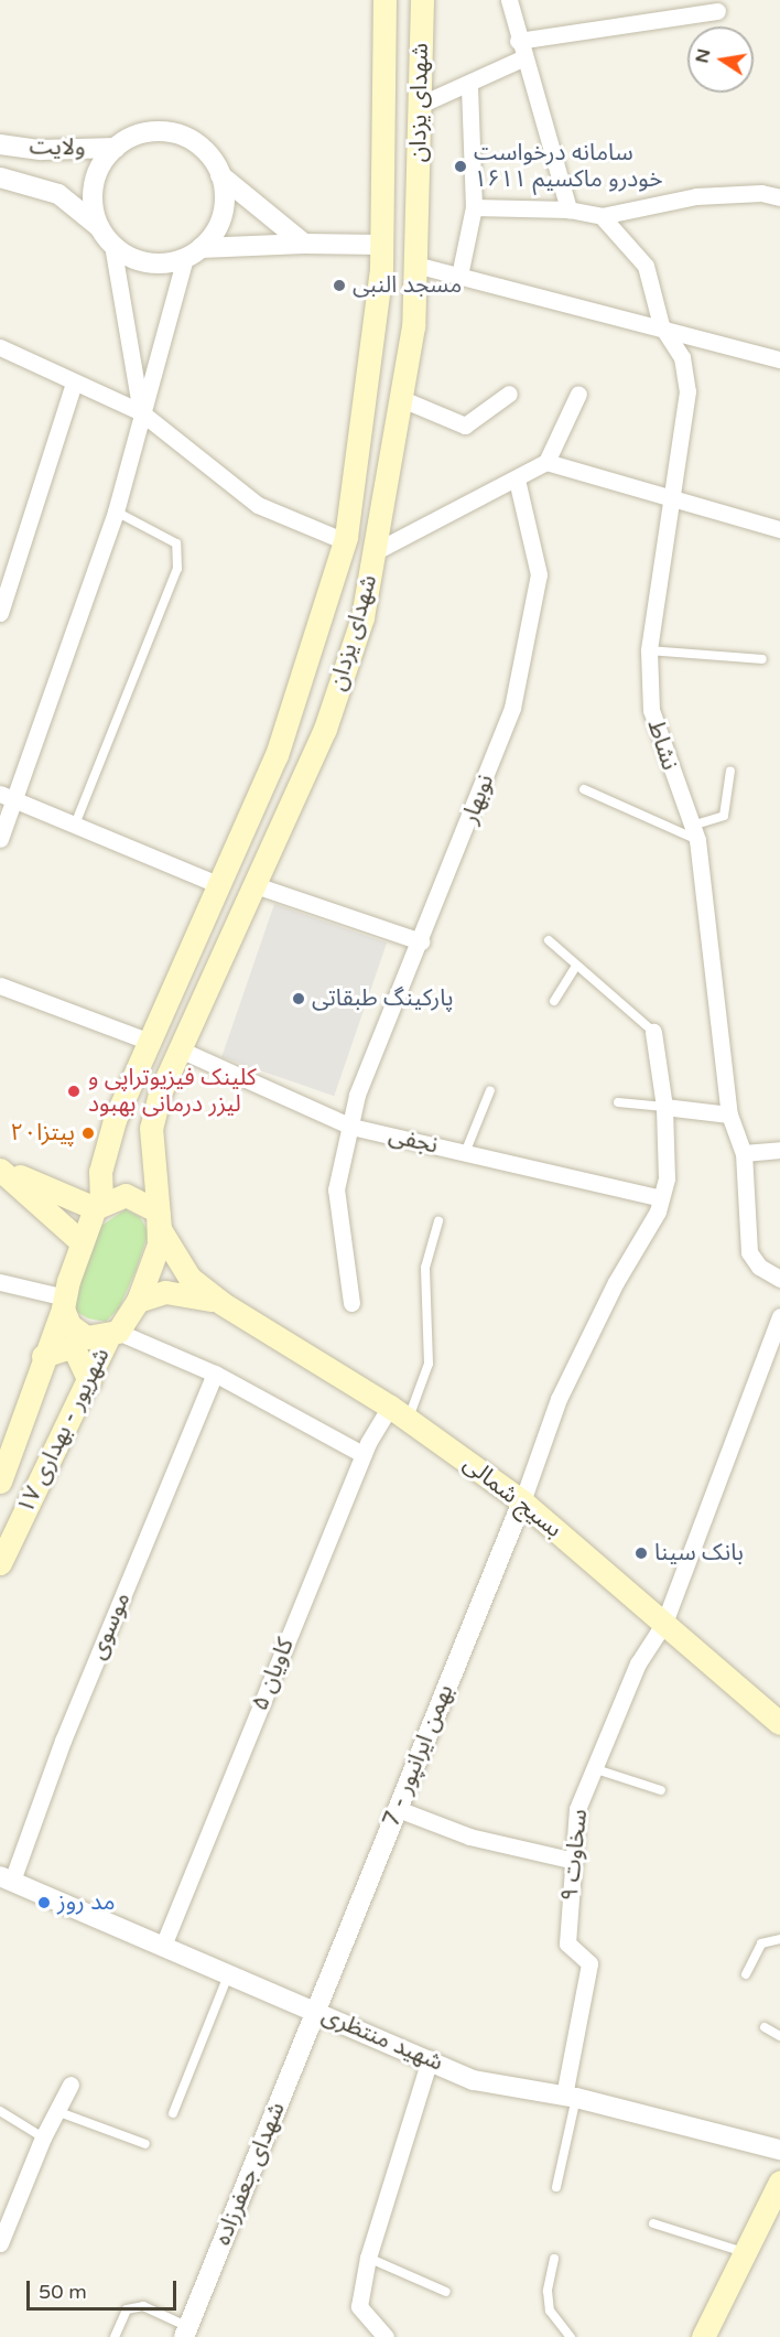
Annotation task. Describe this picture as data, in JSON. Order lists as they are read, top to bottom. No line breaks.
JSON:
{"streets":{"main road":["شهدای یزدان","۱۷ شهریور - بهداری","بسیج شمالی"],"street":["ولایت","نشاط","نوبهار","نجفی","موسوی","کاویان ۵","بهمن ایرانپور - 7","سخاوت ۹","شهید منتظری","شهدای جعفرزاده"]},"crossings":[["شهدای یزدان","نجفی"],["شهدای یزدان","۱۷ شهریور - بهداری"],["شهدای یزدان","بسیج شمالی"],["نوبهار","نجفی"],["۱۷ شهریور - بهداری","بسیج شمالی"],["بسیج شمالی","کاویان ۵"],["بسیج شمالی","بهمن ایرانپور - 7"],["بسیج شمالی","سخاوت ۹"],["موسوی","شهید منتظری"],["کاویان ۵","شهید منتظری"],["بهمن ایرانپور - 7","شهید منتظری"],["بهمن ایرانپور - 7","شهدای جعفرزاده"],["سخاوت ۹","شهید منتظری"],["شهید منتظری","شهدای جعفرزاده"]],"places":["سامانه درخواست خودرو ماکسیم ۱۶۱۱","مسجد النبی","پارکینگ طبقاتی","کلینک فیزیوتراپی و لیزر درمانی بهبود","پیتزا۲۰","بانک سینا","مد روز"],"scale_bar":"50 m","north":"left"}
